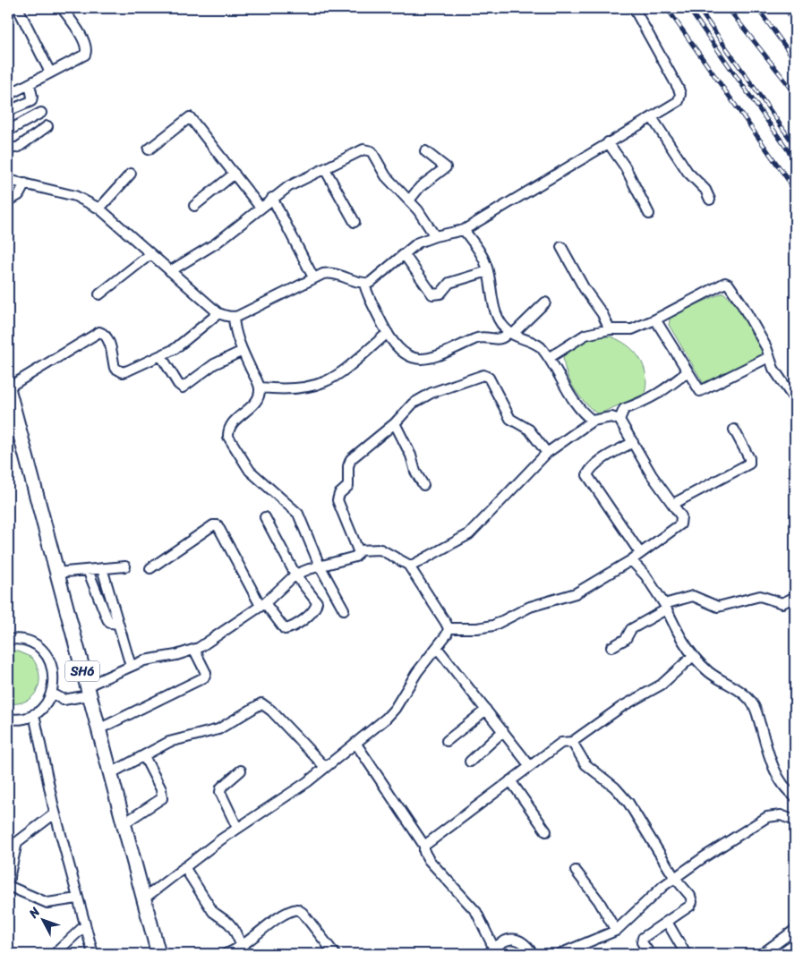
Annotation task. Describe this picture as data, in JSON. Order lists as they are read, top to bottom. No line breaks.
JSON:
{"streets":{"main road":["SH6"]},"north":"top left"}
